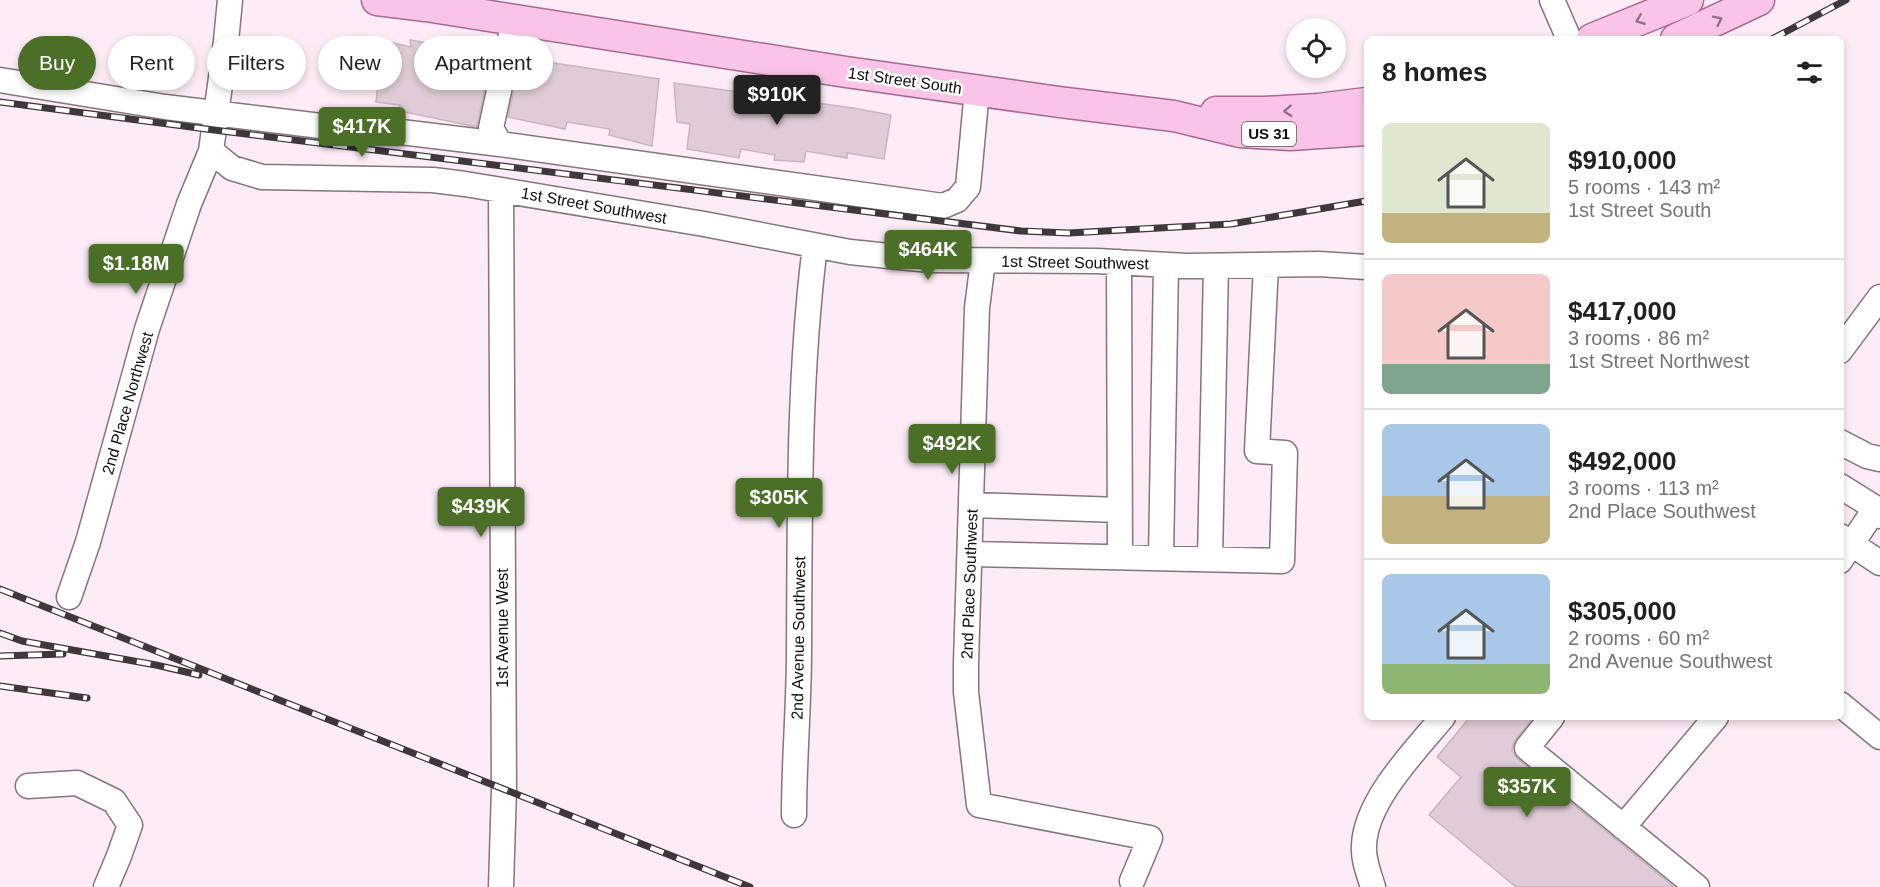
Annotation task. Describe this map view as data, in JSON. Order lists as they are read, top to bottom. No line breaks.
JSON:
{"streets":{"main road":["1st Street South","US 31"],"street":["1st Street Southwest","2nd Place Northwest","2nd Place Southwest","1st Avenue West","2nd Avenue Southwest"]},"crossings":[["1st Street South","US 31"],["1st Street Southwest","2nd Place Northwest"],["1st Street Southwest","2nd Place Southwest"],["1st Street Southwest","1st Avenue West"],["1st Street Southwest","2nd Avenue Southwest"]],"page":{"chip":["Buy","Rent","Filters","New","Apartment"],"heading":"8 homes","price":["$910K","$417K","$464K","$1.18M","$492K","$305K","$439K","$357K"],"list":[{"name":"$910,000","note":"5 rooms · 143 m² · 1st Street South"},{"name":"$417,000","note":"3 rooms · 86 m² · 1st Street Northwest"},{"name":"$492,000","note":"3 rooms · 113 m² · 2nd Place Southwest"},{"name":"$305,000","note":"2 rooms · 60 m² · 2nd Avenue Southwest"}]}}
